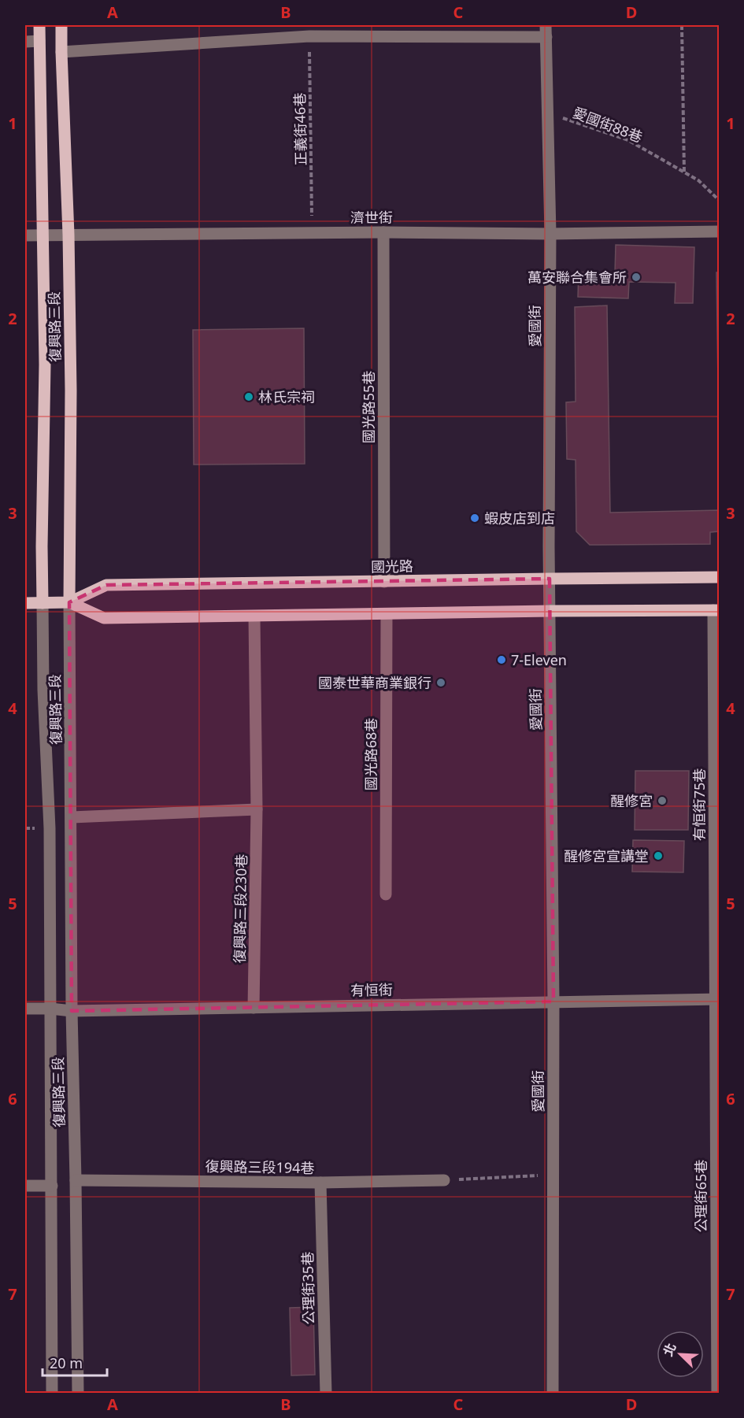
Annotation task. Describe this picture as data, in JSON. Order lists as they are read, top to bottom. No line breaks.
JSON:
{"streets":{"main road":["復興路三段","國光路"],"street":["濟世街","愛國街","國光路55巷","國光路68巷","有恒街75巷","復興路三段230巷","有恒街","復興路三段194巷","公理街65巷","公理街35巷"],"path":["愛國街88巷","正義街46巷"]},"crossings":[["愛國街88巷","愛國街"],["正義街46巷","濟世街"],["濟世街","愛國街"],["濟世街","復興路三段"],["濟世街","國光路55巷"],["愛國街","國光路"],["愛國街","有恒街"],["復興路三段","國光路"],["復興路三段","有恒街"],["復興路三段","復興路三段194巷"],["國光路55巷","國光路"],["國光路","國光路68巷"],["國光路","有恒街75巷"],["國光路","復興路三段230巷"],["有恒街75巷","有恒街"],["有恒街75巷","公理街65巷"],["復興路三段230巷","有恒街"],["有恒街","公理街65巷"],["復興路三段194巷","公理街35巷"]],"places":["萬安聯合集會所","林氏宗祠","蝦皮店到店","7-Eleven","國泰世華商業銀行","醒修宮","醒修宮宣講堂"],"scale_bar":"20 m","north":"top left","grid":{"columns":["A","B","C","D"],"rows":["1","2","3","4","5","6","7"]}}
